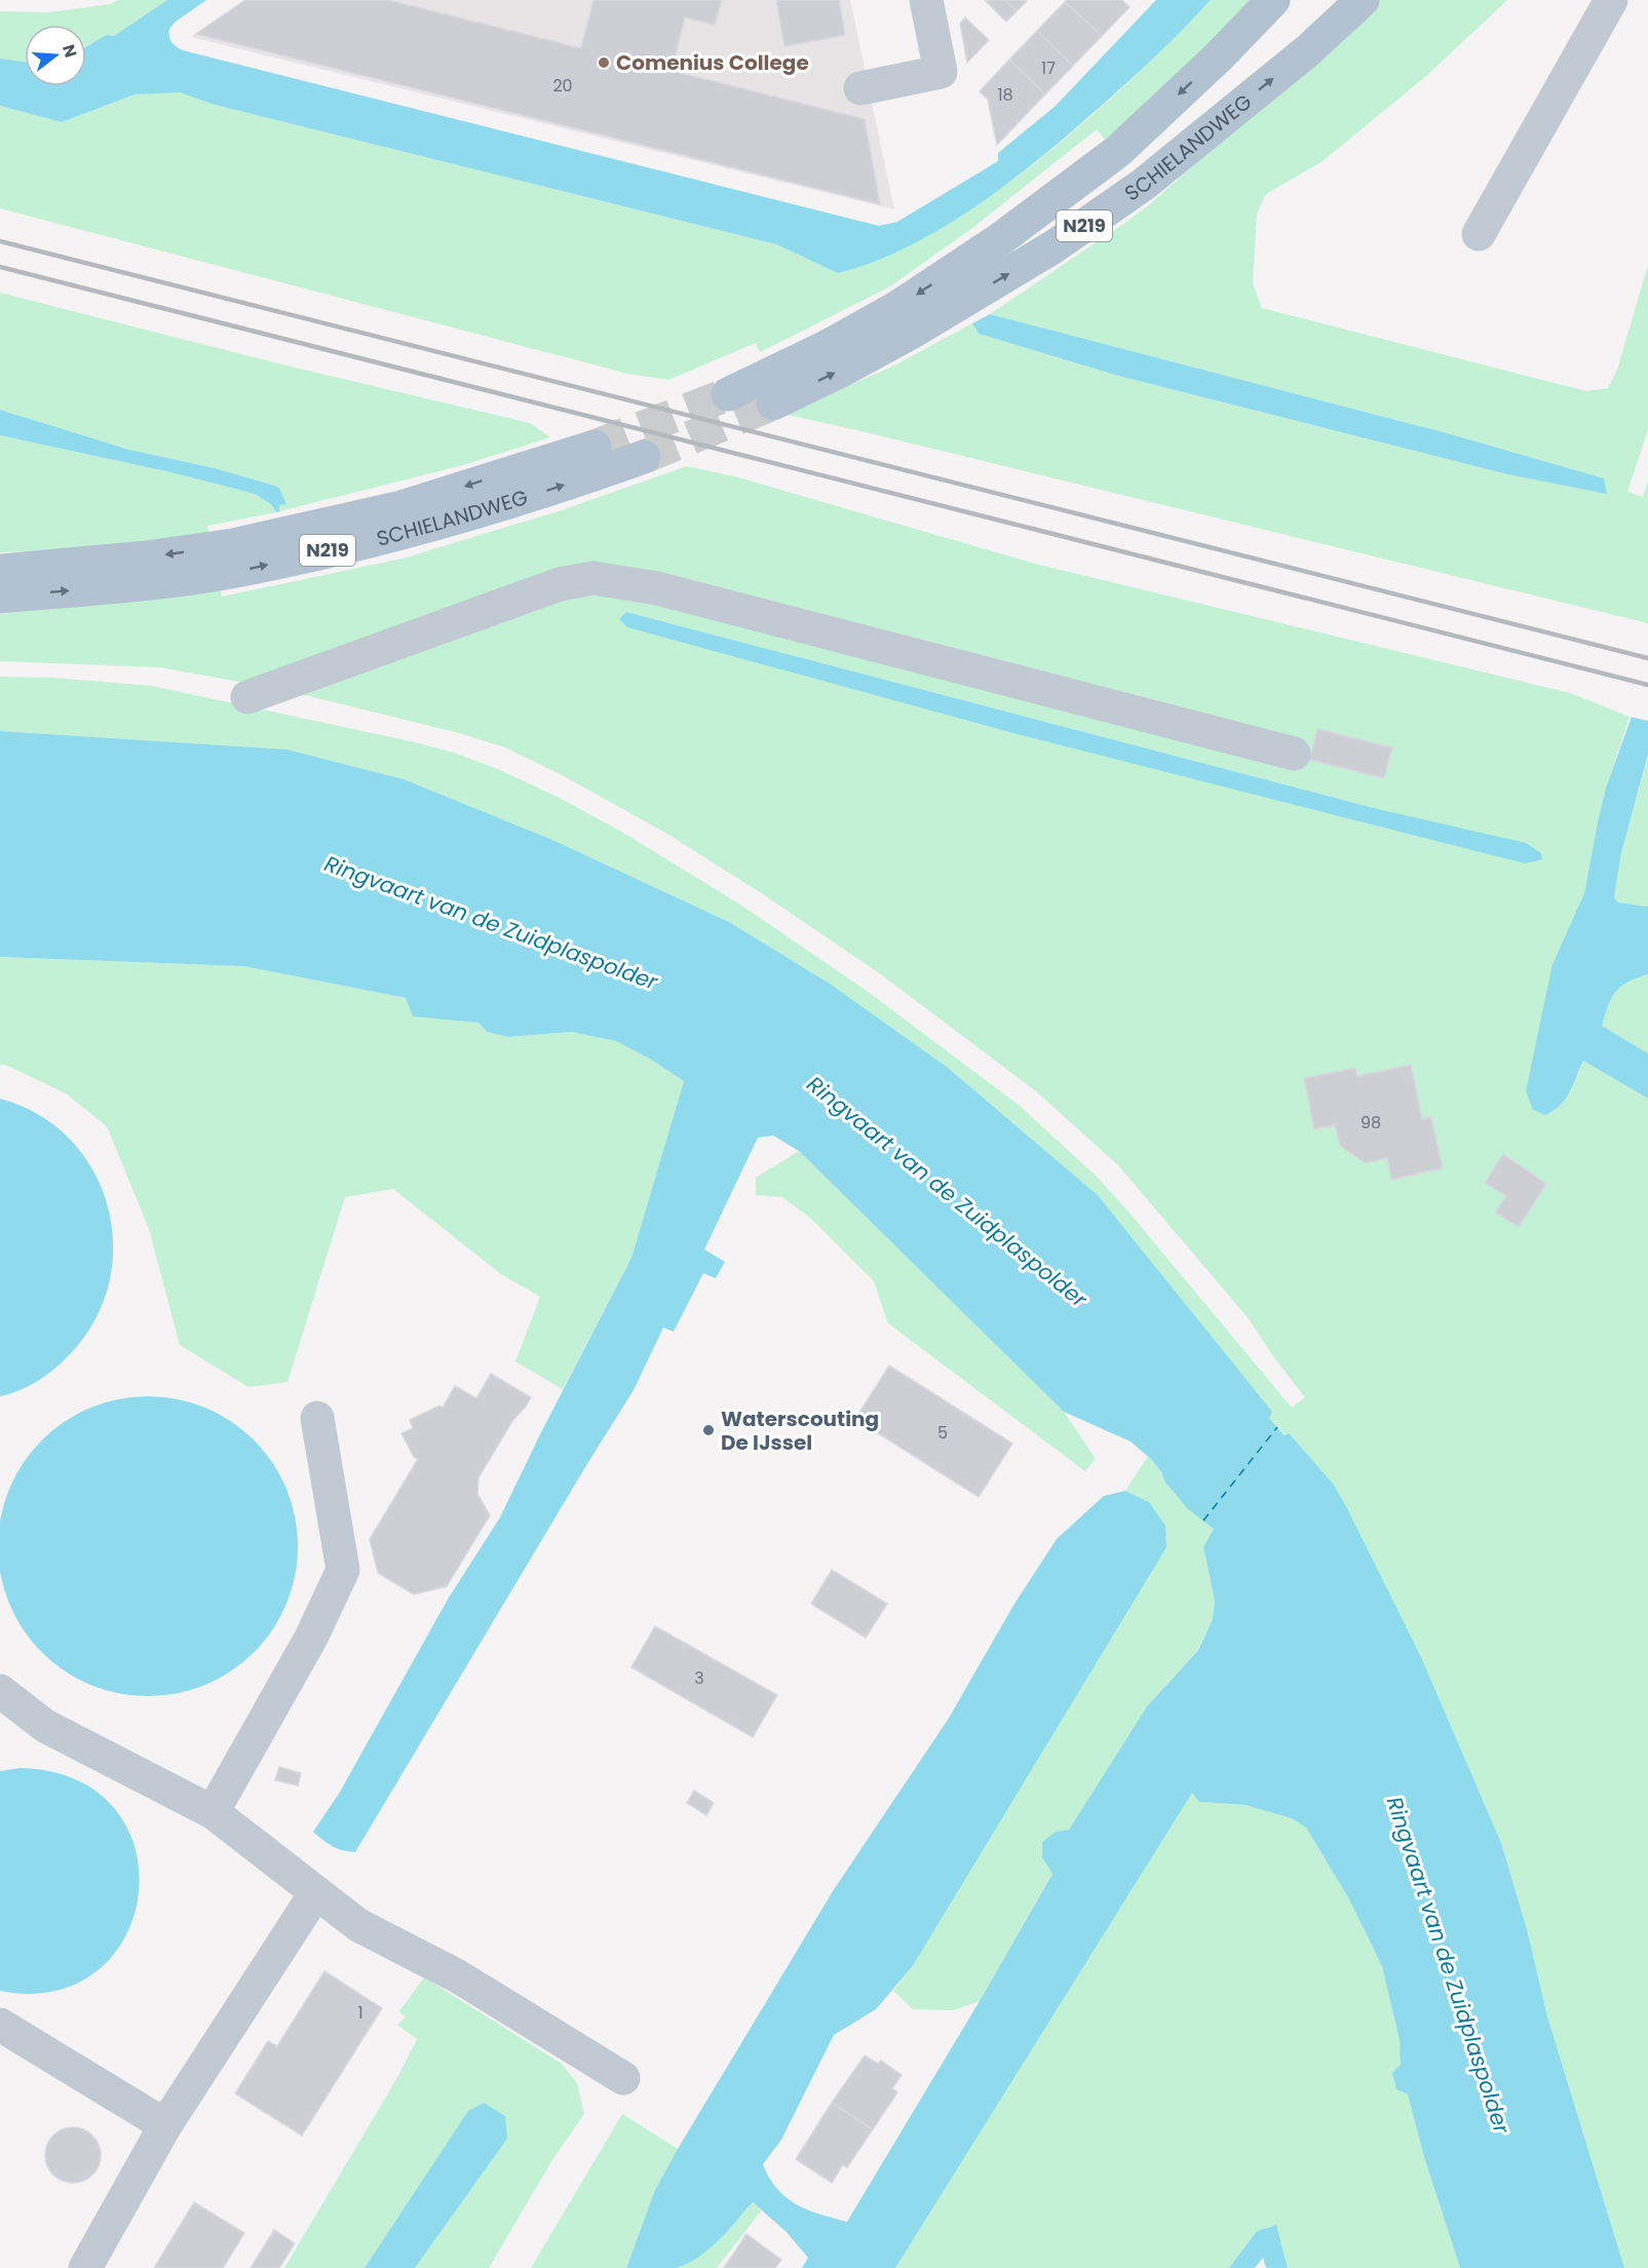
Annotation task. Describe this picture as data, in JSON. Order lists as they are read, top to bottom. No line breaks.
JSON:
{"streets":{"main road":["SCHIELANDWEG","N219"]},"water":["Ringvaart van de Zuidplaspolder"],"places":["Comenius College","Waterscouting De IJssel"],"house_numbers":["17","20","18","98","5","3","1"],"north":"right"}
